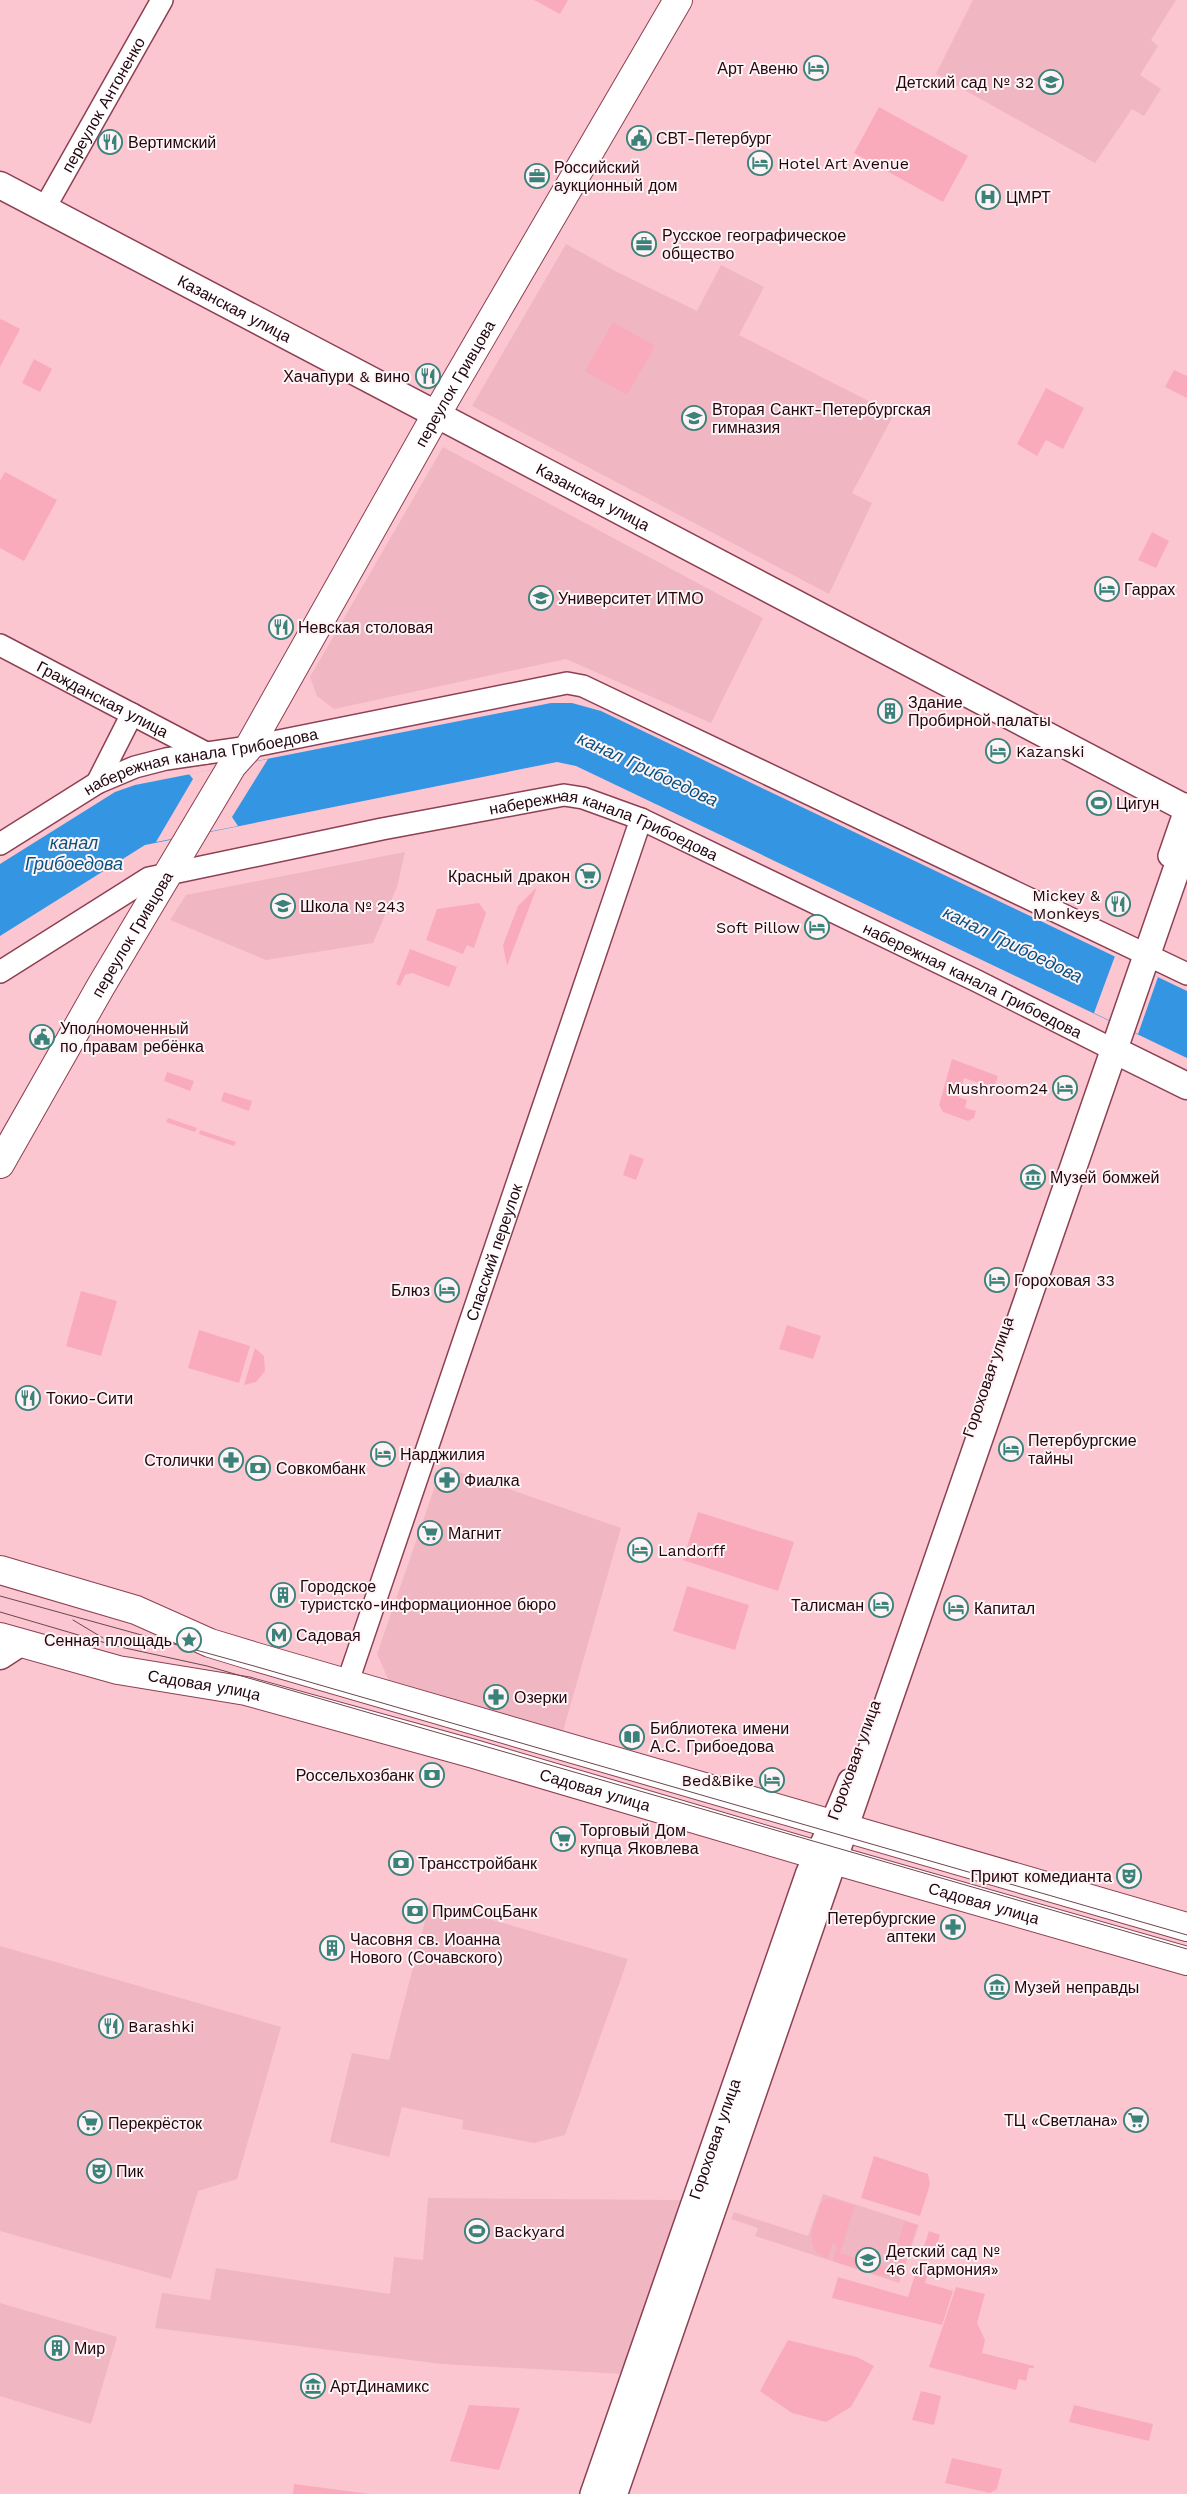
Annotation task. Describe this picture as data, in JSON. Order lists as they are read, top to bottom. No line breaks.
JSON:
{"streets":{"main road":["переулок Гривцова","Садовая улица"],"street":["переулок Антоненко","Казанская улица","Гражданская улица","набережная канала Грибоедова","Спасский переулок","Гороховая улица"]},"crossings":[["переулок Антоненко","Казанская улица"],["Казанская улица","переулок Гривцова"],["переулок Гривцова","набережная канала Грибоедова"],["Гражданская улица","набережная канала Грибоедова"],["набережная канала Грибоедова","Спасский переулок"],["набережная канала Грибоедова","Гороховая улица"],["Спасский переулок","Садовая улица"],["Гороховая улица","Садовая улица"]],"water":["канал Грибоедова"],"places":{"hotel":["Арт Авеню","Hotel Art Avenue","Гаррах","Kazanski","Soft Pillow","Mushroom24","Гороховая 33","Блюз","Петербургские тайны","Нарджилия","Landorff","Талисман","Капитал","Bed&Bike"],"school or university":["Детский сад № 32","Вторая Санкт-Петербургская гимназия","Университет ИТМО","Школа № 243","Детский сад № 46 «Гармония»"],"public building":["СВТ-Петербург","Уполномоченный по правам ребёнка"],"restaurant":["Вертимский","Хачапури & вино","Невская столовая","Mickey & Monkeys","Токио-Сити","Barashki"],"office":["Российский аукционный дом","Русское географическое общество"],"hospital":["ЦМРТ"],"building":["Здание Пробирной палаты","Городское туристско-информационное бюро","Часовня св. Иоанна Нового (Сочавского)","Мир"],"sports":["Цигун","Backyard"],"supermarket":["Красный дракон","Магнит","Торговый Дом купца Яковлева","ТЦ «Светлана»","Перекрёсток"],"museum":["Музей бомжей","Музей неправды","АртДинамикс"],"pharmacy":["Столички","Фиалка","Озерки","Петербургские аптеки"],"bank":["Совкомбанк","Россельхозбанк","Трансстройбанк","ПримСоцБанк"],"metro station":["Садовая"],"place":["Сенная площадь"],"library":["Библиотека имени А.С. Грибоедова"],"theatre":["Приют комедианта","Пик"]}}
